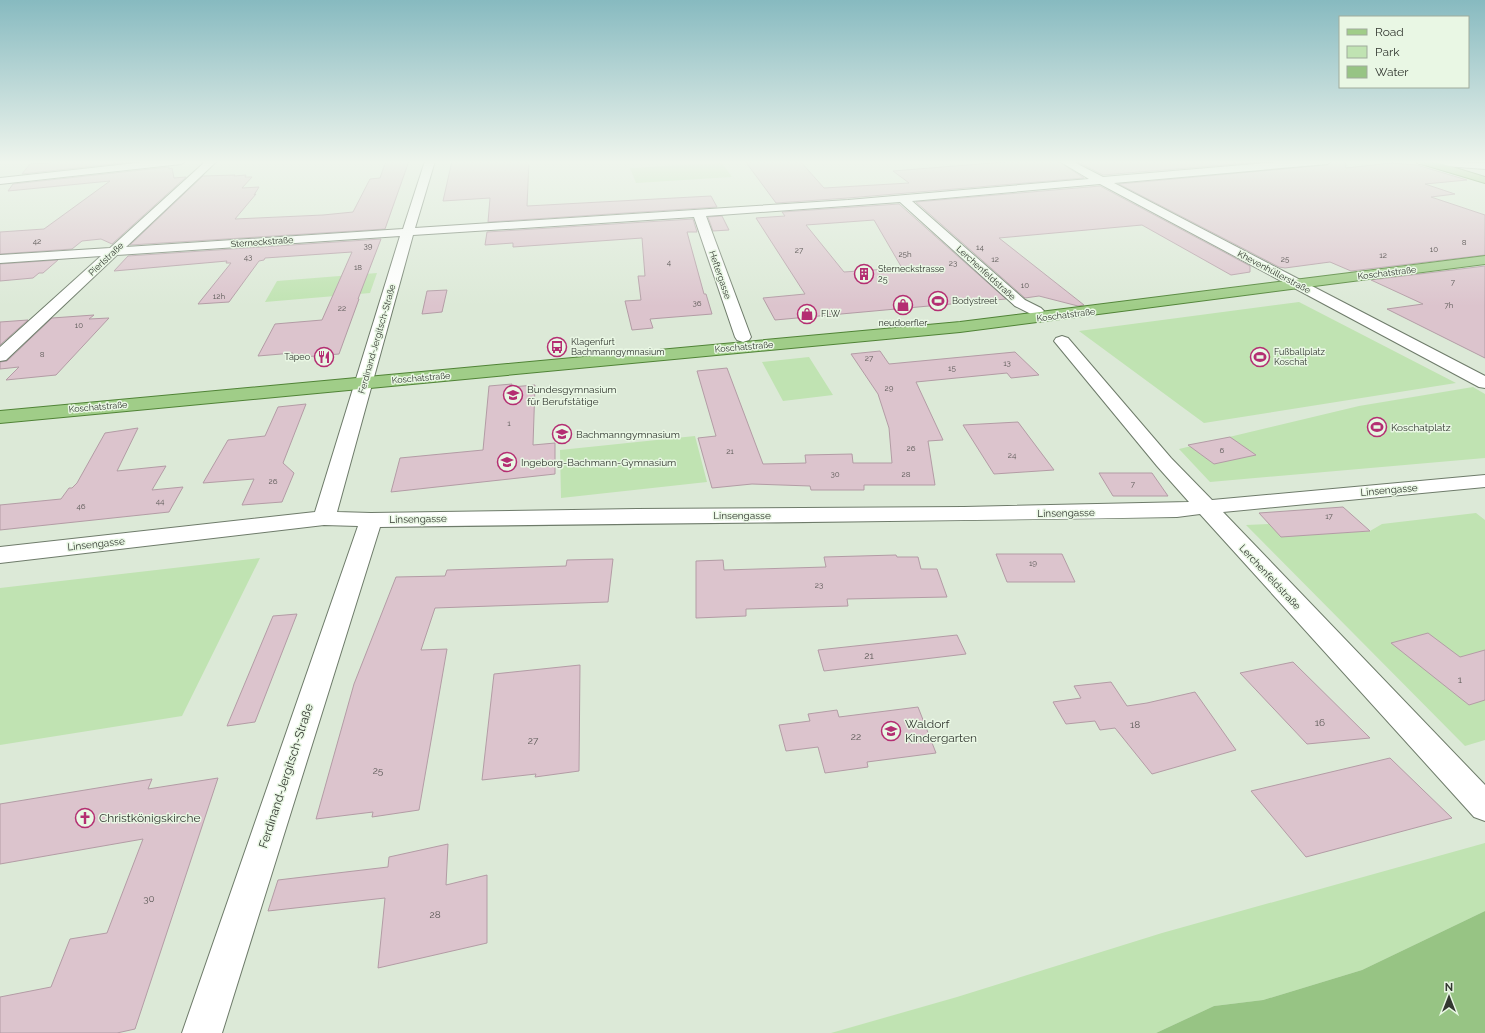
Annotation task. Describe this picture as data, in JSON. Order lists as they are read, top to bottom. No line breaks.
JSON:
{"streets":{"main road":["Koschatstraße"],"street":["Sterneckstraße","Pierlstraße","Khevenhüllerstraße","Lerchenfeldstraße","Heftergasse","Ferdinand-Jergitsch-Straße","Linsengasse"]},"crossings":[["Sterneckstraße","Pierlstraße"],["Sterneckstraße","Heftergasse"],["Sterneckstraße","Ferdinand-Jergitsch-Straße"],["Khevenhüllerstraße","Koschatstraße"],["Lerchenfeldstraße","Koschatstraße"],["Lerchenfeldstraße","Linsengasse"],["Koschatstraße","Heftergasse"],["Koschatstraße","Ferdinand-Jergitsch-Straße"],["Ferdinand-Jergitsch-Straße","Linsengasse"]],"places":{"building":["Sterneckstrasse 25"],"sports":["Bodystreet","Fußballplatz Koschat","Koschatplatz"],"shop":["neudoerfler","FLW"],"bus stop":["Klagenfurt Bachmanngymnasium"],"restaurant":["Tapeo"],"school or university":["Bundesgymnasium für Berufstätige","Bachmanngymnasium","Ingeborg-Bachmann-Gymnasium","Waldorf Kindergarten"],"church":["Christkönigskirche"]},"house_numbers":["42","8","39","14","10","27","25h","12","43","12","25","4","23","18","7","10","12h","36","7h","22","10","8","27","13","15","29","1","26","6","21","24","30","28","26","7","44","46","17","19","23","21","1","16","18","22","27","25","30","28"],"legend":["Road","Park","Water"],"north":"top"}
